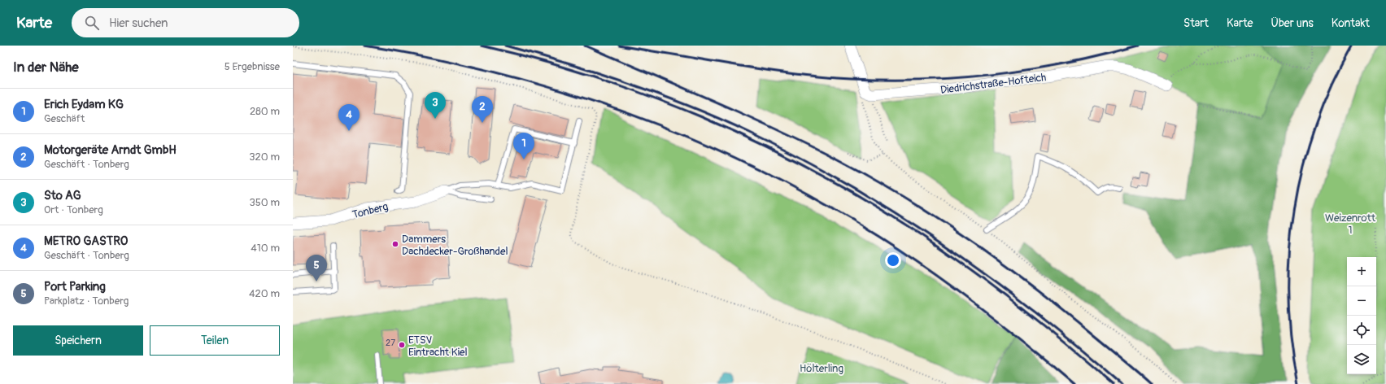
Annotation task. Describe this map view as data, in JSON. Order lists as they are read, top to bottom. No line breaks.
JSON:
{"streets":{"street":["Diedrichstraße-Hofteich","Tonberg"]},"parks":["Weizenrott 1","Hölterling"],"places":["Dammers Dachdecker-Großhandel","ETSV Eintracht Kiel"],"house_numbers":["27"],"page":{"header":"Karte","search":"Hier suchen","nav":["Start","Karte","Über uns","Kontakt"],"heading":["In der Nähe","5 Ergebnisse"],"list":[{"mark":"1","name":"Erich Eydam KG","note":"Geschäft","value":"280 m"},{"mark":"2","name":"Motorgeräte Arndt GmbH","note":"Geschäft · Tonberg","value":"320 m"},{"mark":"3","name":"Sto AG","note":"Ort · Tonberg","value":"350 m"},{"mark":"4","name":"METRO GASTRO","note":"Geschäft · Tonberg","value":"410 m"},{"mark":"5","name":"Port Parking","note":"Parkplatz · Tonberg","value":"420 m"}],"pins":["3","2","4","1","5"],"map_buttons":["+","−"],"buttons":["Speichern","Teilen"]}}
